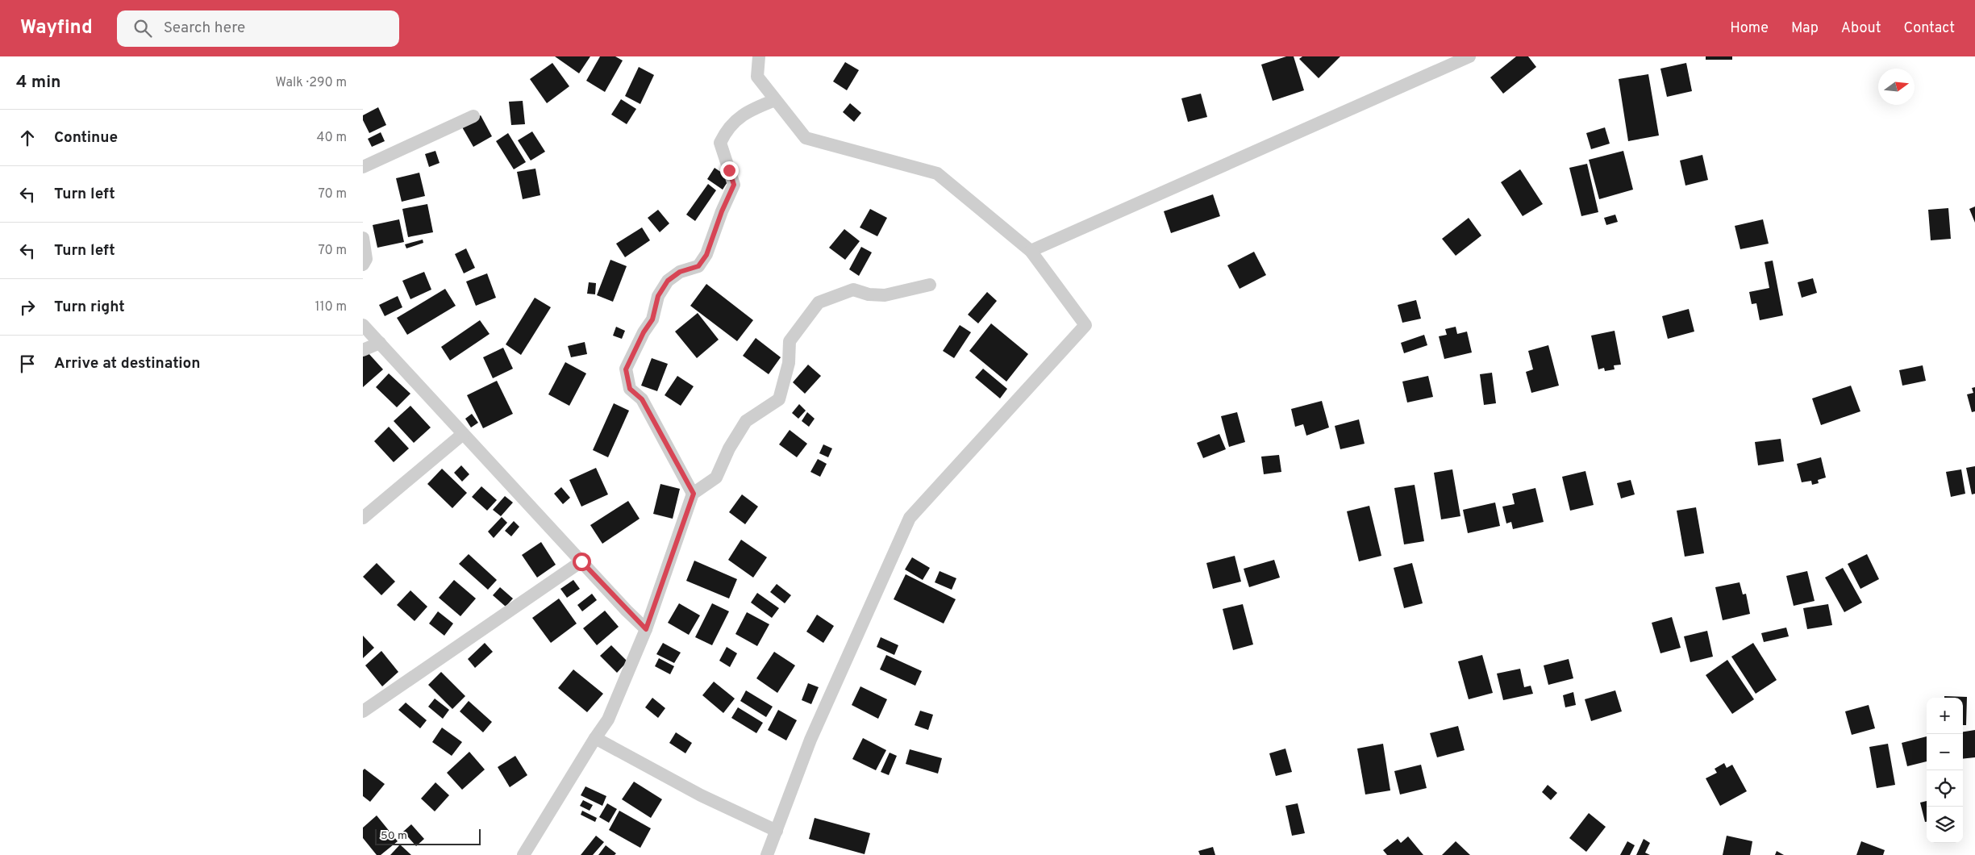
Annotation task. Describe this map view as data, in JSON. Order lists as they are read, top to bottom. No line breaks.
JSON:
{"scale_bar":"50 m","north":"right","page":{"header":"Wayfind","search":"Search here","nav":["Home","Map","About","Contact"],"heading":["4 min","Walk · 290 m"],"list":[["Continue","40 m"],["Turn left","70 m"],["Turn left","70 m"],["Turn right","110 m"],"Arrive at destination"],"map_buttons":["+","−"],"scale":"50 m"}}
